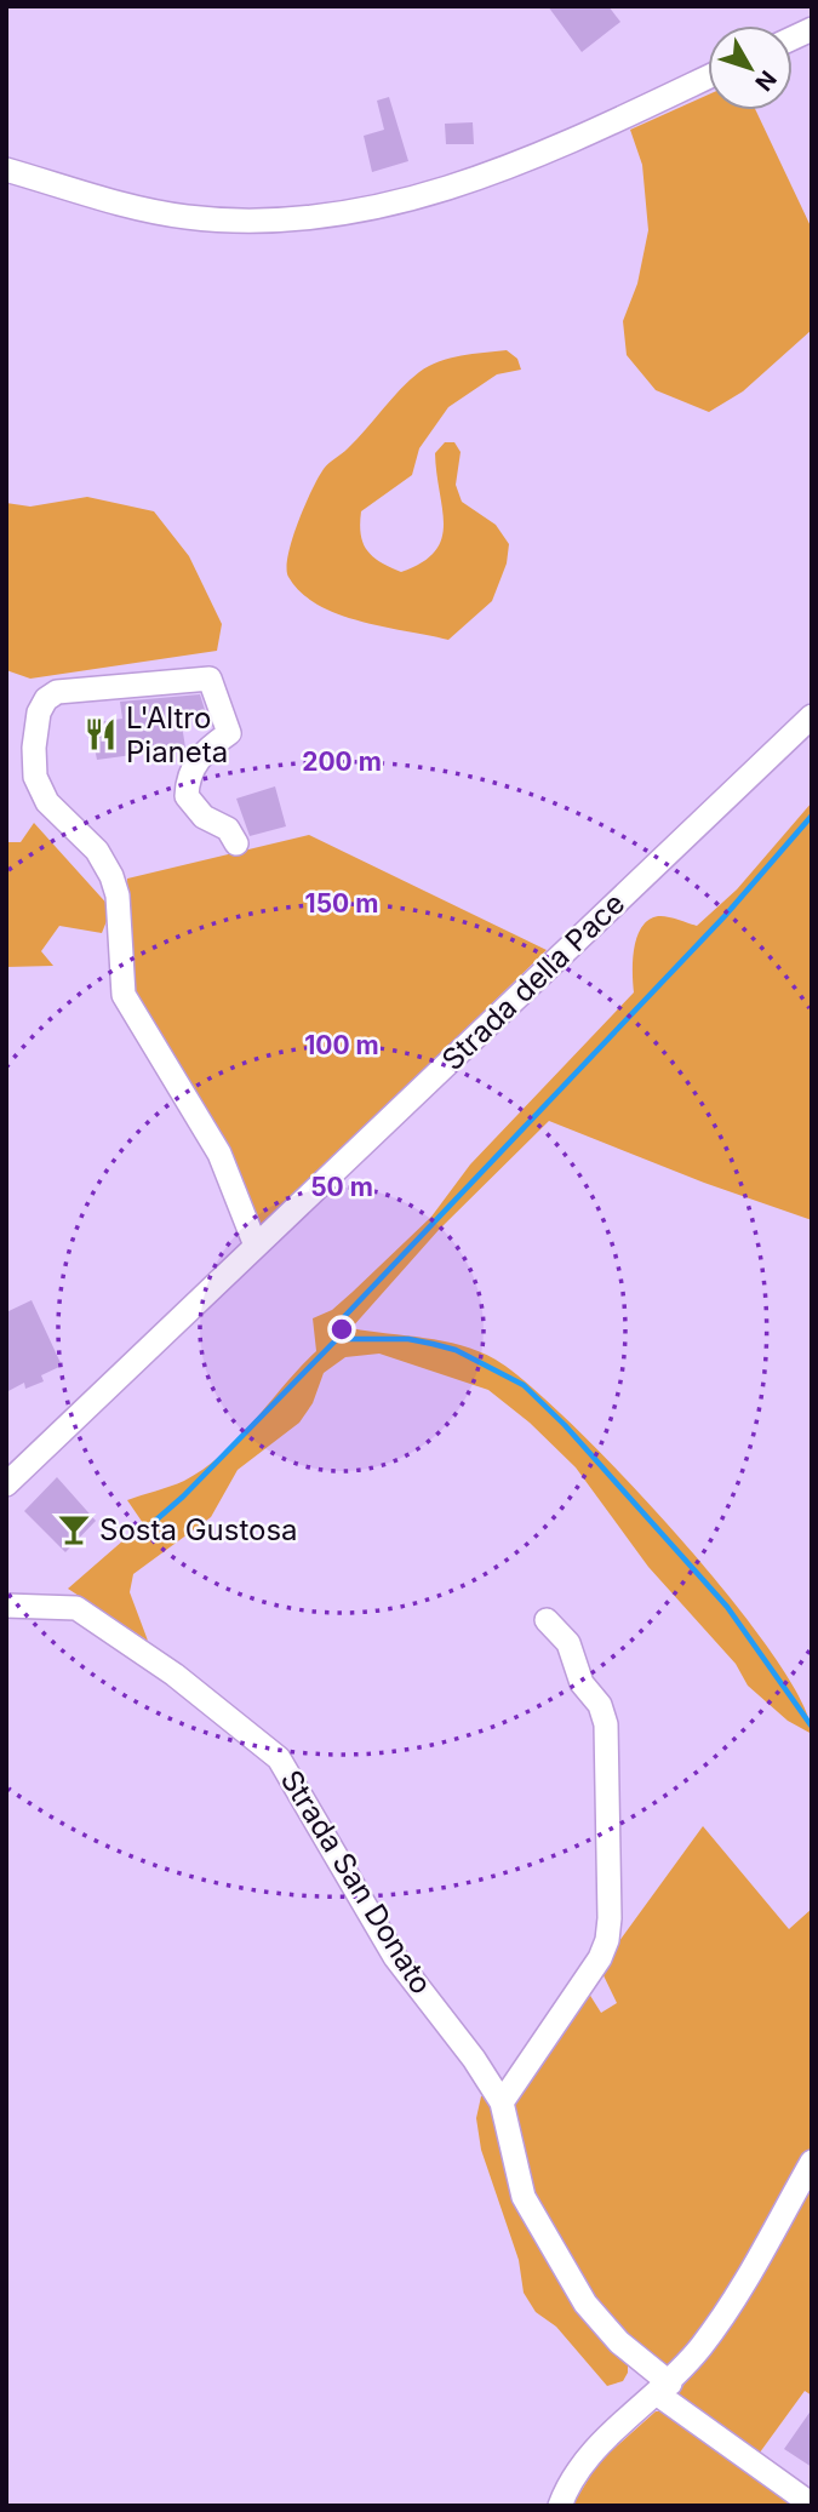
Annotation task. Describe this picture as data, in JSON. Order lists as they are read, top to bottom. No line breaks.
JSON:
{"streets":{"street":["Strada della Pace","Strada San Donato"]},"places":{"restaurant":["L'Altro Pianeta"],"bar":["Sosta Gustosa"]},"north":"bottom right","rings":["200 m","150 m","100 m","50 m"]}
